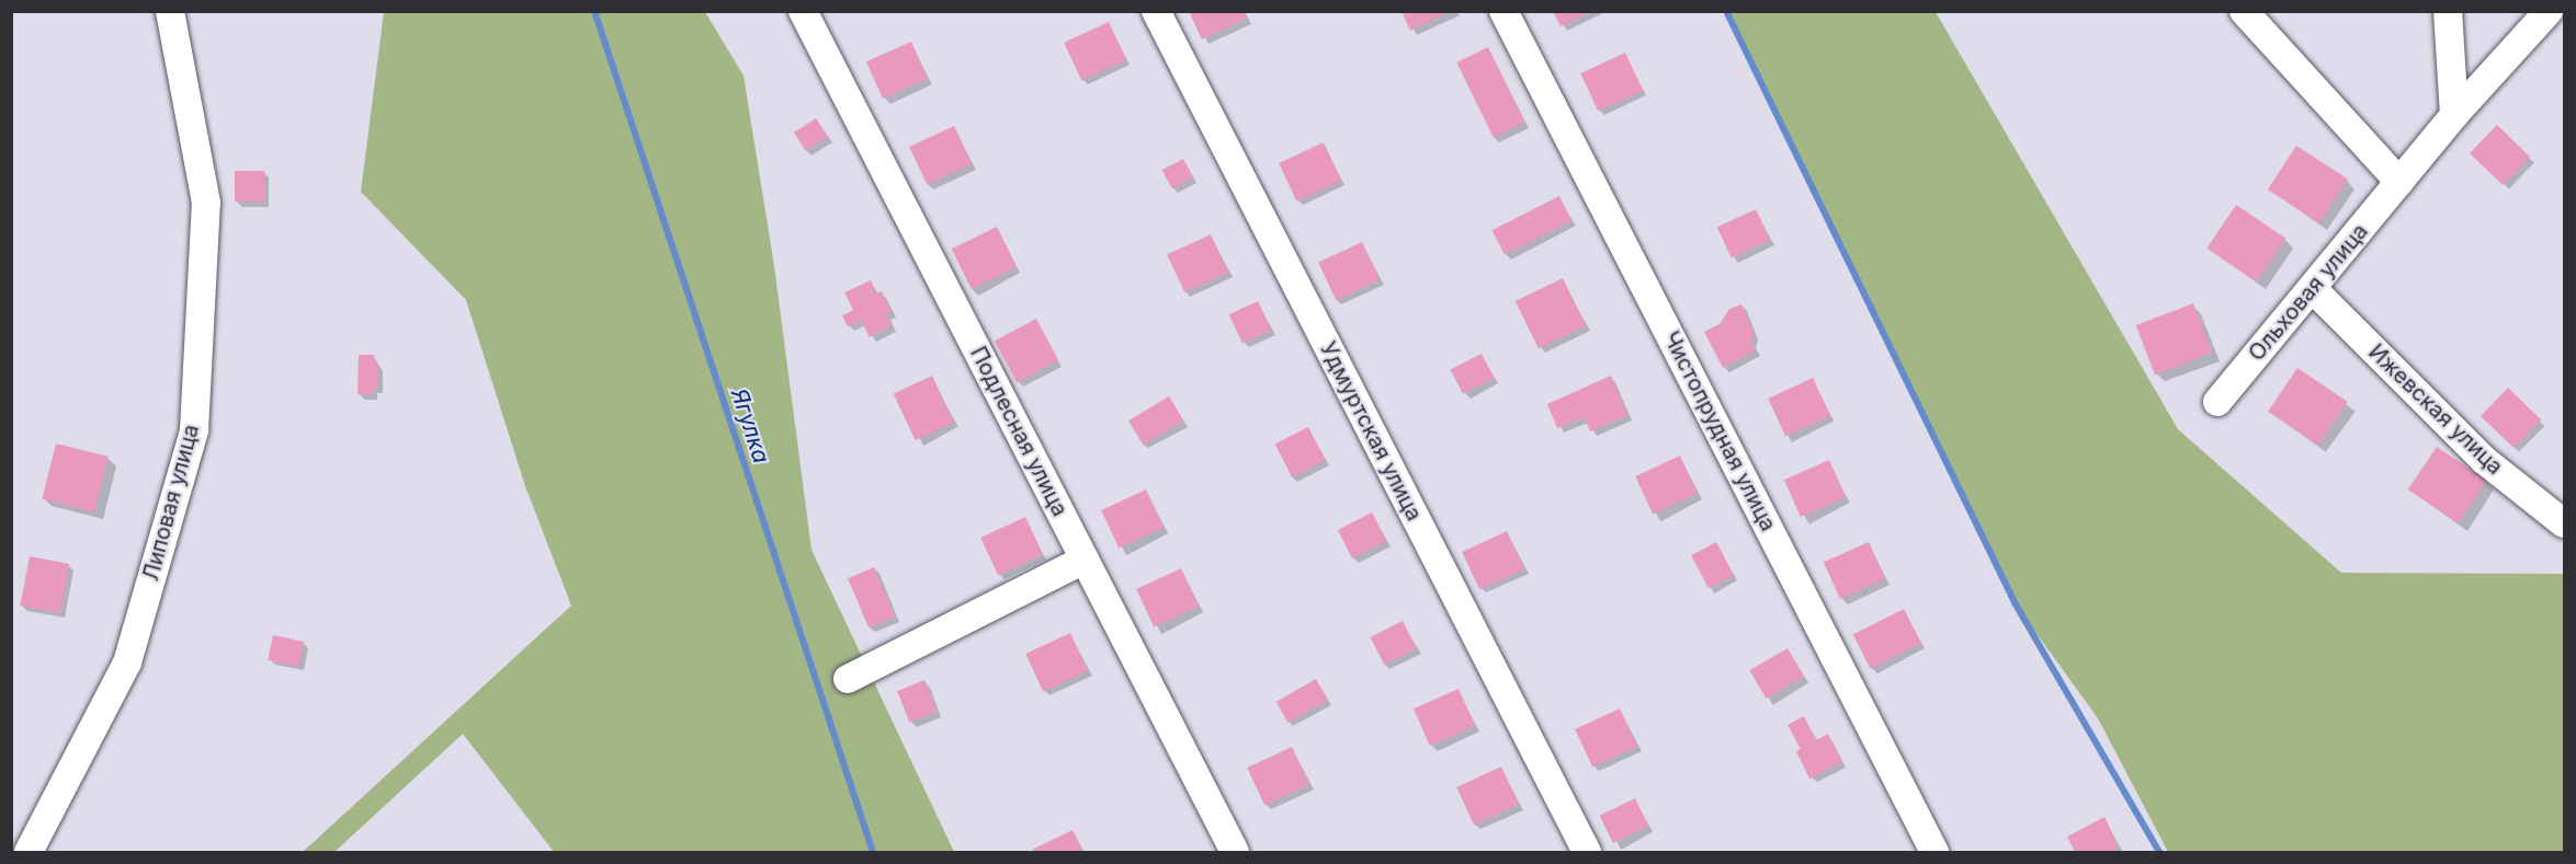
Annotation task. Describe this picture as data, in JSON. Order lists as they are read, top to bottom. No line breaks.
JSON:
{"streets":{"street":["Ольховая улица","Ижевская улица","Подлесная улица","Удмуртская улица","Чистопрудная улица","Липовая улица"]},"crossings":[["Ольховая улица","Ижевская улица"]],"water":["Ягулка"]}
